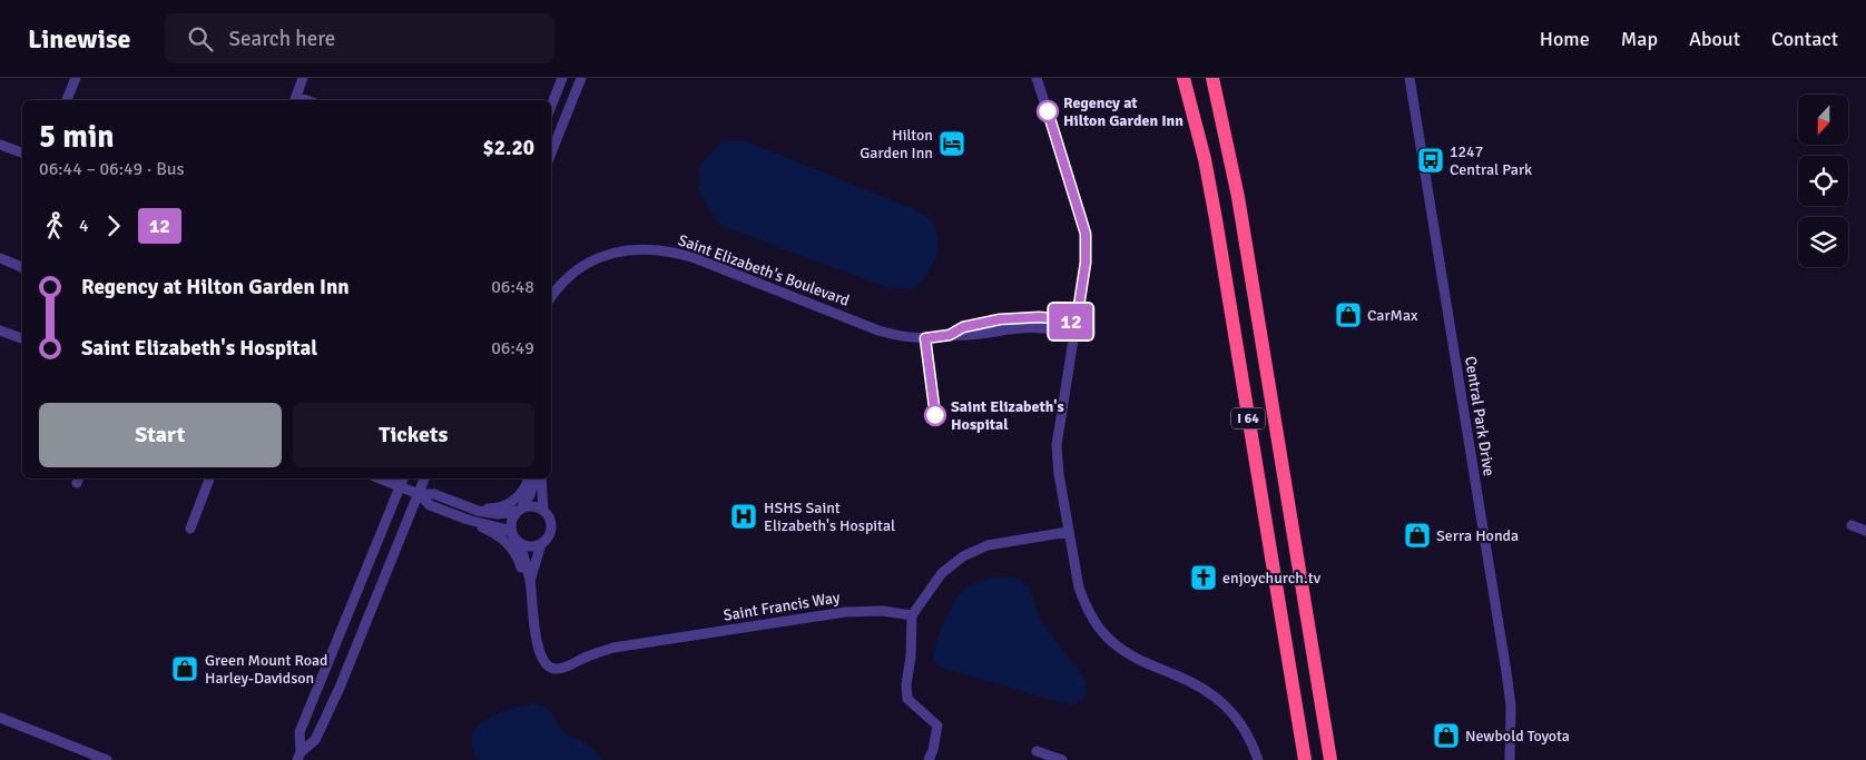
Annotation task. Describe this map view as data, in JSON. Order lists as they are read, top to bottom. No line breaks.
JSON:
{"streets":{"highway":["I 64"],"street":["Saint Elizabeth's Boulevard","Central Park Drive","Saint Francis Way"]},"places":{"other":["Regency at Hilton Garden Inn","Saint Elizabeth's Hospital"],"hotel":["Hilton Garden Inn"],"bus stop":["1247 Central Park"],"shop":["CarMax","Serra Honda","Green Mount Road Harley-Davidson","Newbold Toyota"],"hospital":["HSHS Saint Elizabeth's Hospital"],"church":["enjoychurch.tv"]},"lines":["bus line 12"],"north":"bottom","page":{"header":"Linewise","search":"Search here","nav":["Home","Map","About","Contact"],"on_map":"12","heading":["5 min","06:44 – 06:49 · Bus","$2.20"],"legs":["4","12"],"list":[{"name":"Regency at Hilton Garden Inn","value":"06:48"},{"name":"Saint Elizabeth's Hospital","value":"06:49"}],"buttons":["Start","Tickets"]}}
